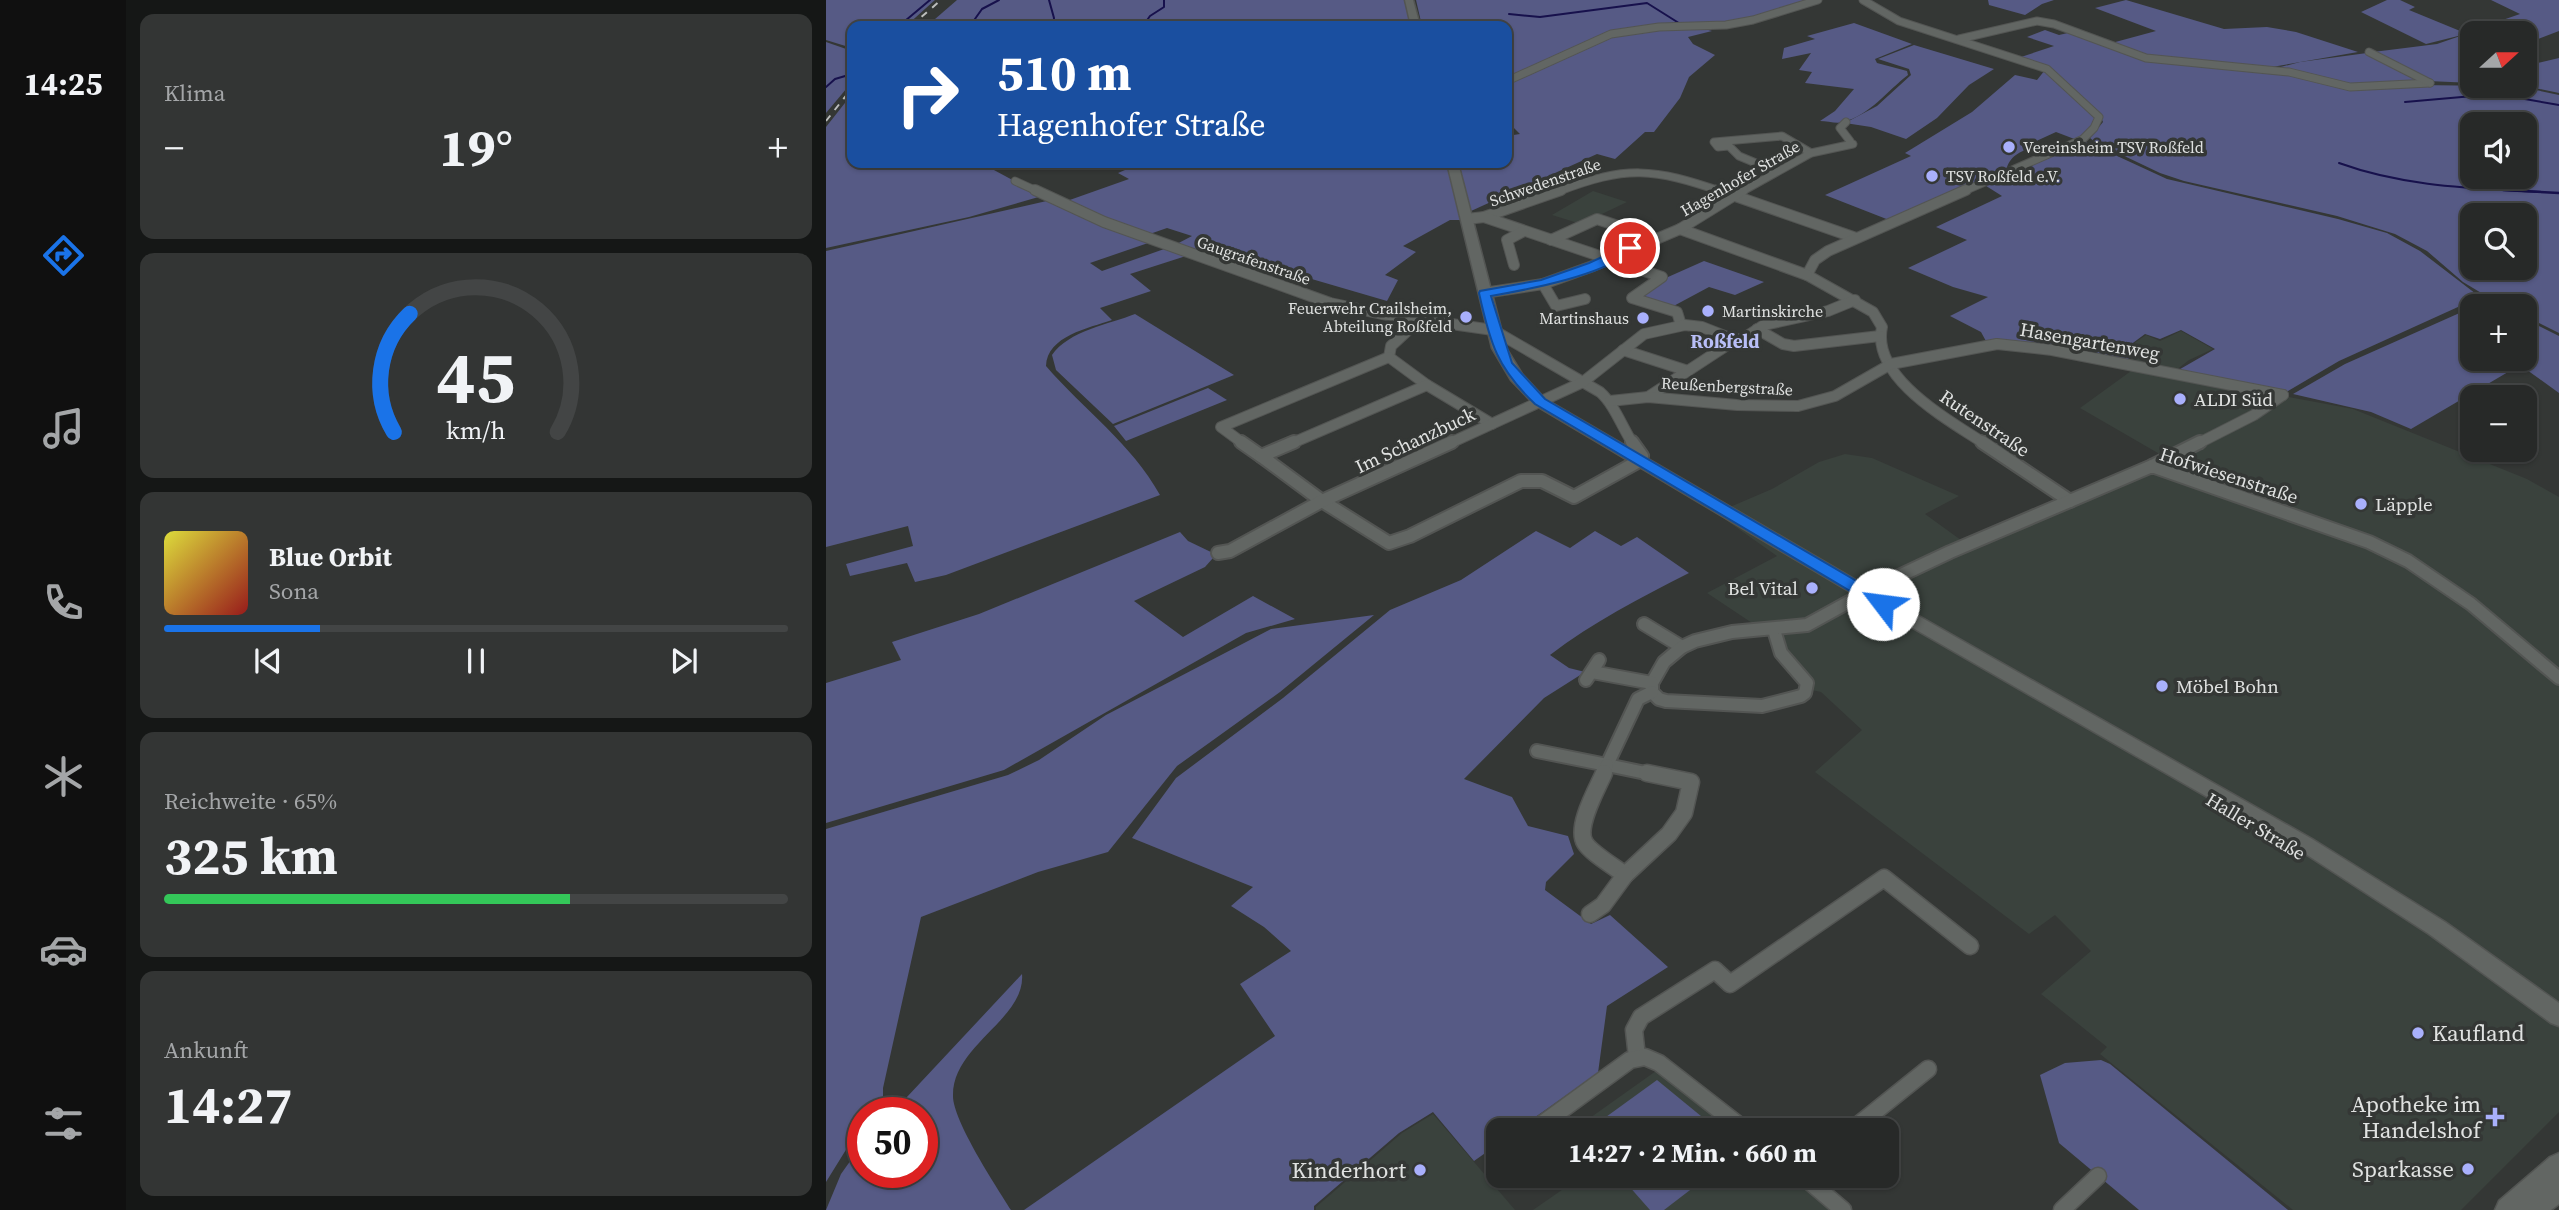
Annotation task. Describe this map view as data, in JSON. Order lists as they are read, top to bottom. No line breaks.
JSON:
{"streets":{"main road":["Haller Straße"],"street":["Hagenhofer Straße","Schwedenstraße","Gaugrafenstraße","Hasengartenweg","Reußenbergstraße","Rutenstraße","Im Schanzbuck","Hofwiesenstraße"]},"crossings":[["Hagenhofer Straße","Schwedenstraße"],["Hagenhofer Straße","Haller Straße"],["Gaugrafenstraße","Haller Straße"],["Hasengartenweg","Reußenbergstraße"],["Hasengartenweg","Rutenstraße"],["Hasengartenweg","Hofwiesenstraße"],["Reußenbergstraße","Rutenstraße"],["Rutenstraße","Hofwiesenstraße"],["Hofwiesenstraße","Haller Straße"]],"districts":["Roßfeld"],"places":{"other":["Vereinsheim TSV Roßfeld","TSV Roßfeld e.V.","Martinskirche","Feuerwehr Crailsheim, Abteilung Roßfeld","Martinshaus","ALDI Süd","Läpple","Bel Vital","Möbel Bohn","Kaufland","Sparkasse","Kinderhort"],"health":["Apotheke im Handelshof"]},"north":"right","page":{"tabs":"14:25","tile":["Klima",["Reichweite · 65%","325 km"],["Ankunft","14:27"]],"map_buttons":["+","−"],"turn":["510 m","Hagenhofer Straße"],"heat":["−","19°","+"],"song":["Blue Orbit","Sona"],"limit":"50","trip":"14:27 · 2 Min. · 660 m","gauge":["45","km/h"]}}
